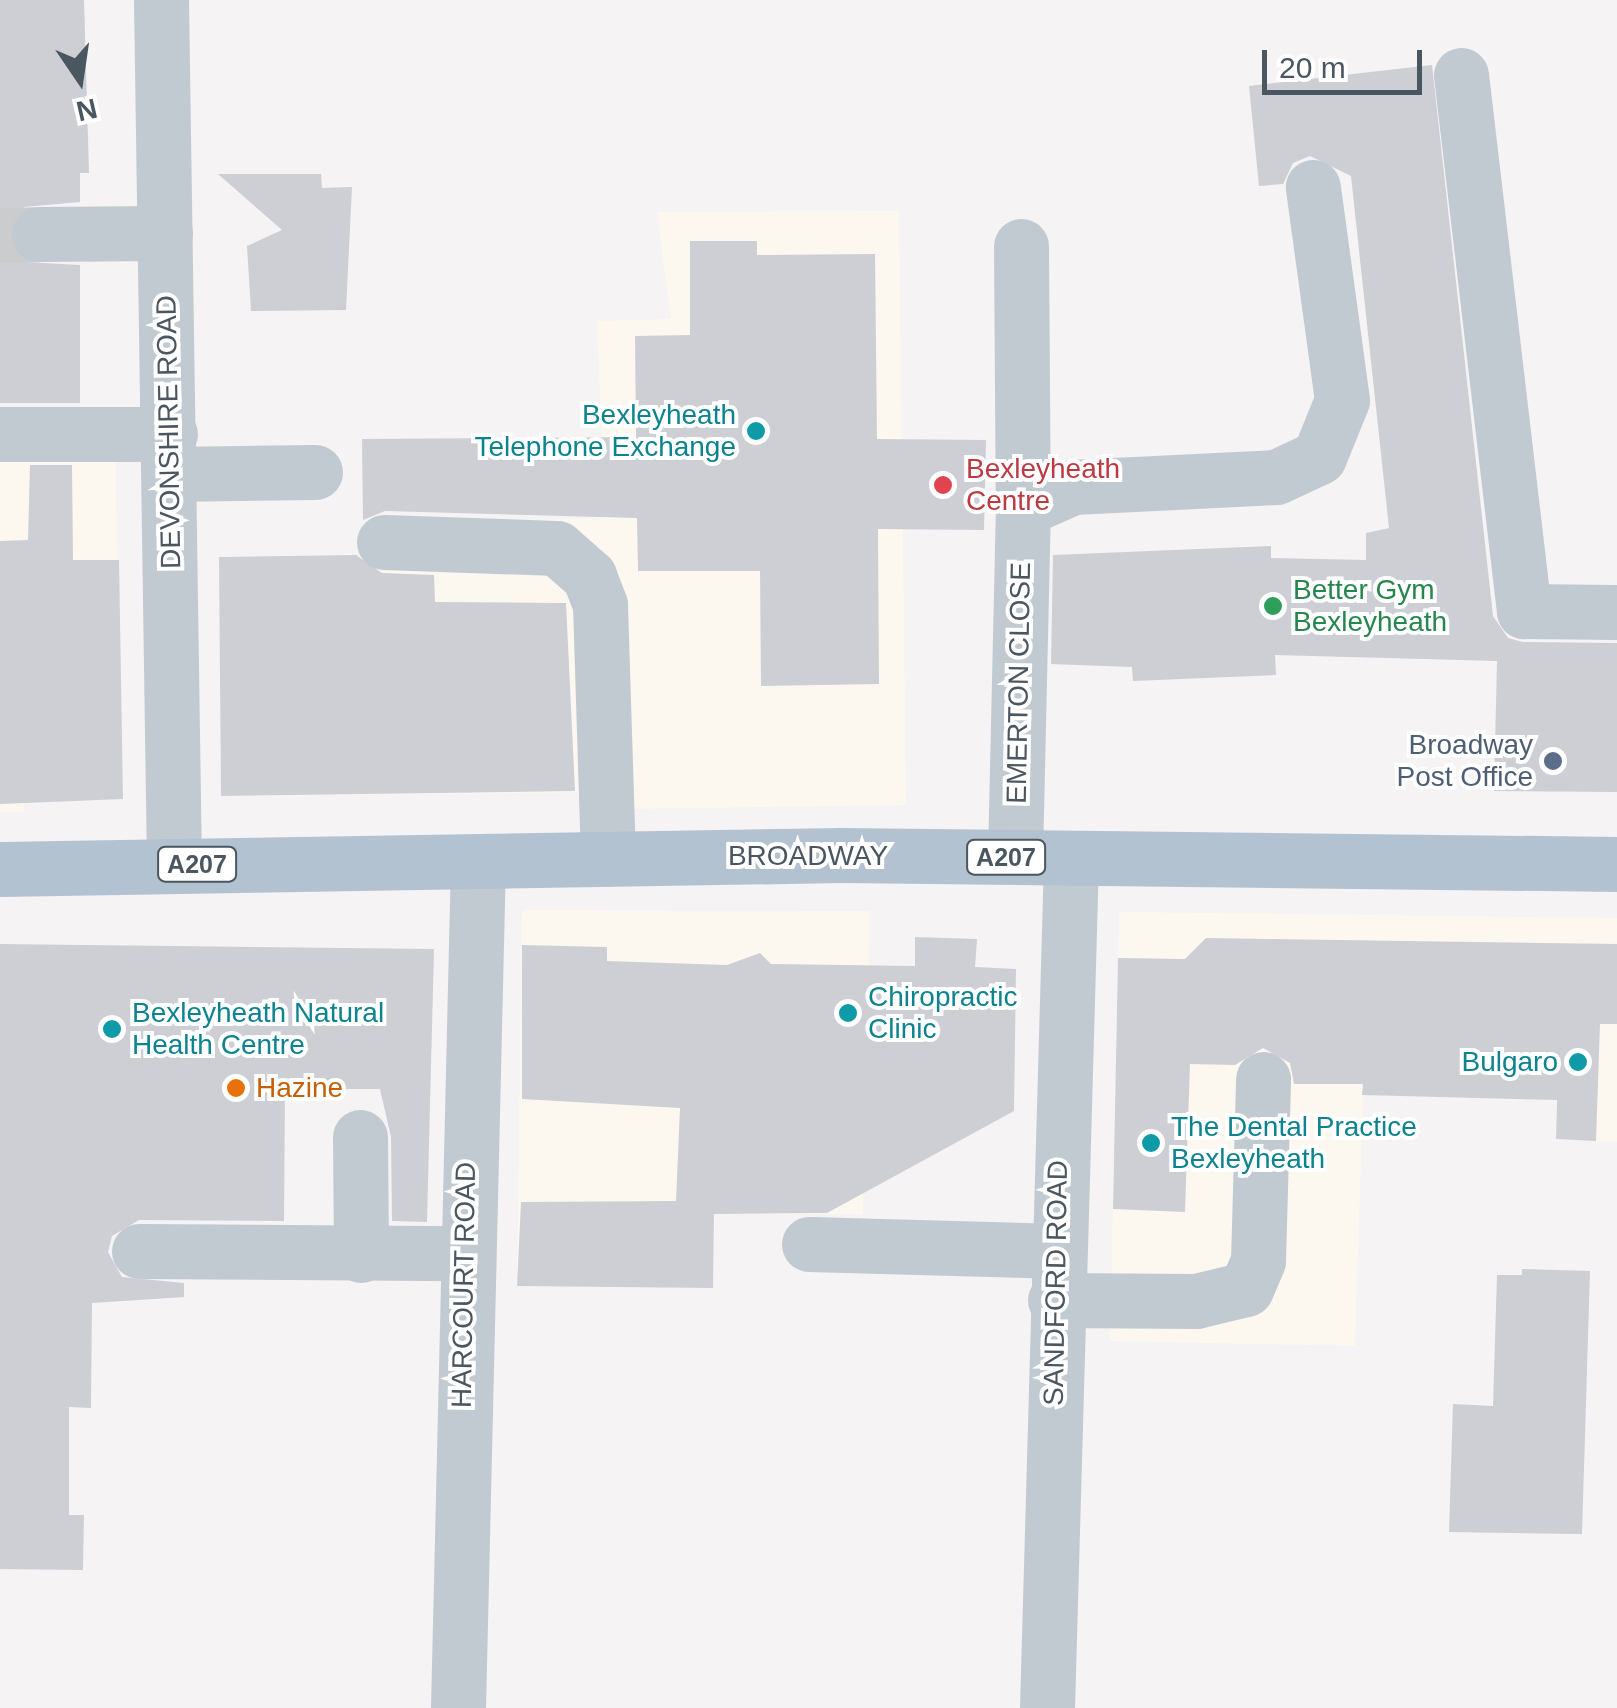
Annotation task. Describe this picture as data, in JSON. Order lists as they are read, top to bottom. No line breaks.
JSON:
{"streets":{"main road":["BROADWAY","A207"],"street":["DEVONSHIRE ROAD","EMERTON CLOSE","SANDFORD ROAD","HARCOURT ROAD"]},"crossings":[["DEVONSHIRE ROAD","BROADWAY"],["EMERTON CLOSE","BROADWAY"],["BROADWAY","SANDFORD ROAD"],["BROADWAY","HARCOURT ROAD"]],"places":["Bexleyheath Telephone Exchange","Bexleyheath Centre","Better Gym Bexleyheath","Broadway Post Office","Chiropractic Clinic","Bexleyheath Natural Health Centre","Bulgaro","Hazine","The Dental Practice Bexleyheath"],"scale_bar":"20 m","north":"bottom"}
